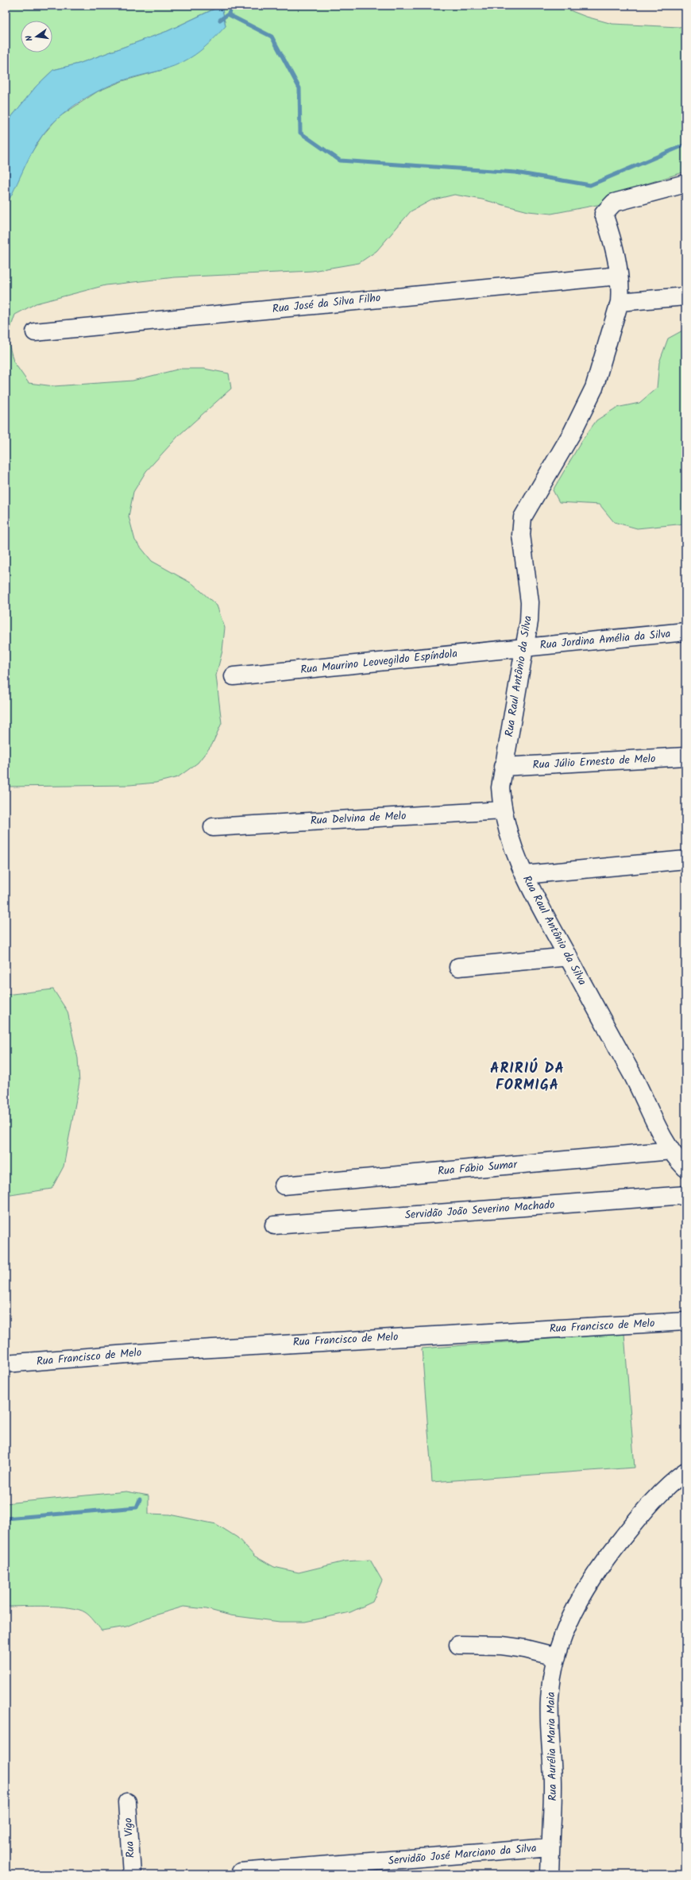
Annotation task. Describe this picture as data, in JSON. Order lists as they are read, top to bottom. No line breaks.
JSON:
{"streets":{"street":["Rua José da Silva Filho","Rua Jordina Amélia da Silva","Rua Maurino Leovegildo Espíndola","Rua Raul Antônio da Silva","Rua Júlio Ernesto de Melo","Rua Delvina de Melo","Rua Fábio Sumar","Servidão João Severino Machado","Rua Francisco de Melo","Rua Aurélia Maria Maia","Rua Vigo","Servidão José Marciano da Silva"]},"crossings":[["Rua José da Silva Filho","Rua Raul Antônio da Silva"],["Rua Jordina Amélia da Silva","Rua Maurino Leovegildo Espíndola"],["Rua Jordina Amélia da Silva","Rua Raul Antônio da Silva"],["Rua Maurino Leovegildo Espíndola","Rua Raul Antônio da Silva"],["Rua Raul Antônio da Silva","Rua Júlio Ernesto de Melo"],["Rua Raul Antônio da Silva","Rua Delvina de Melo"],["Rua Raul Antônio da Silva","Rua Fábio Sumar"],["Rua Aurélia Maria Maia","Servidão José Marciano da Silva"]],"districts":["ARIRIÚ DA FORMIGA"],"north":"left"}
